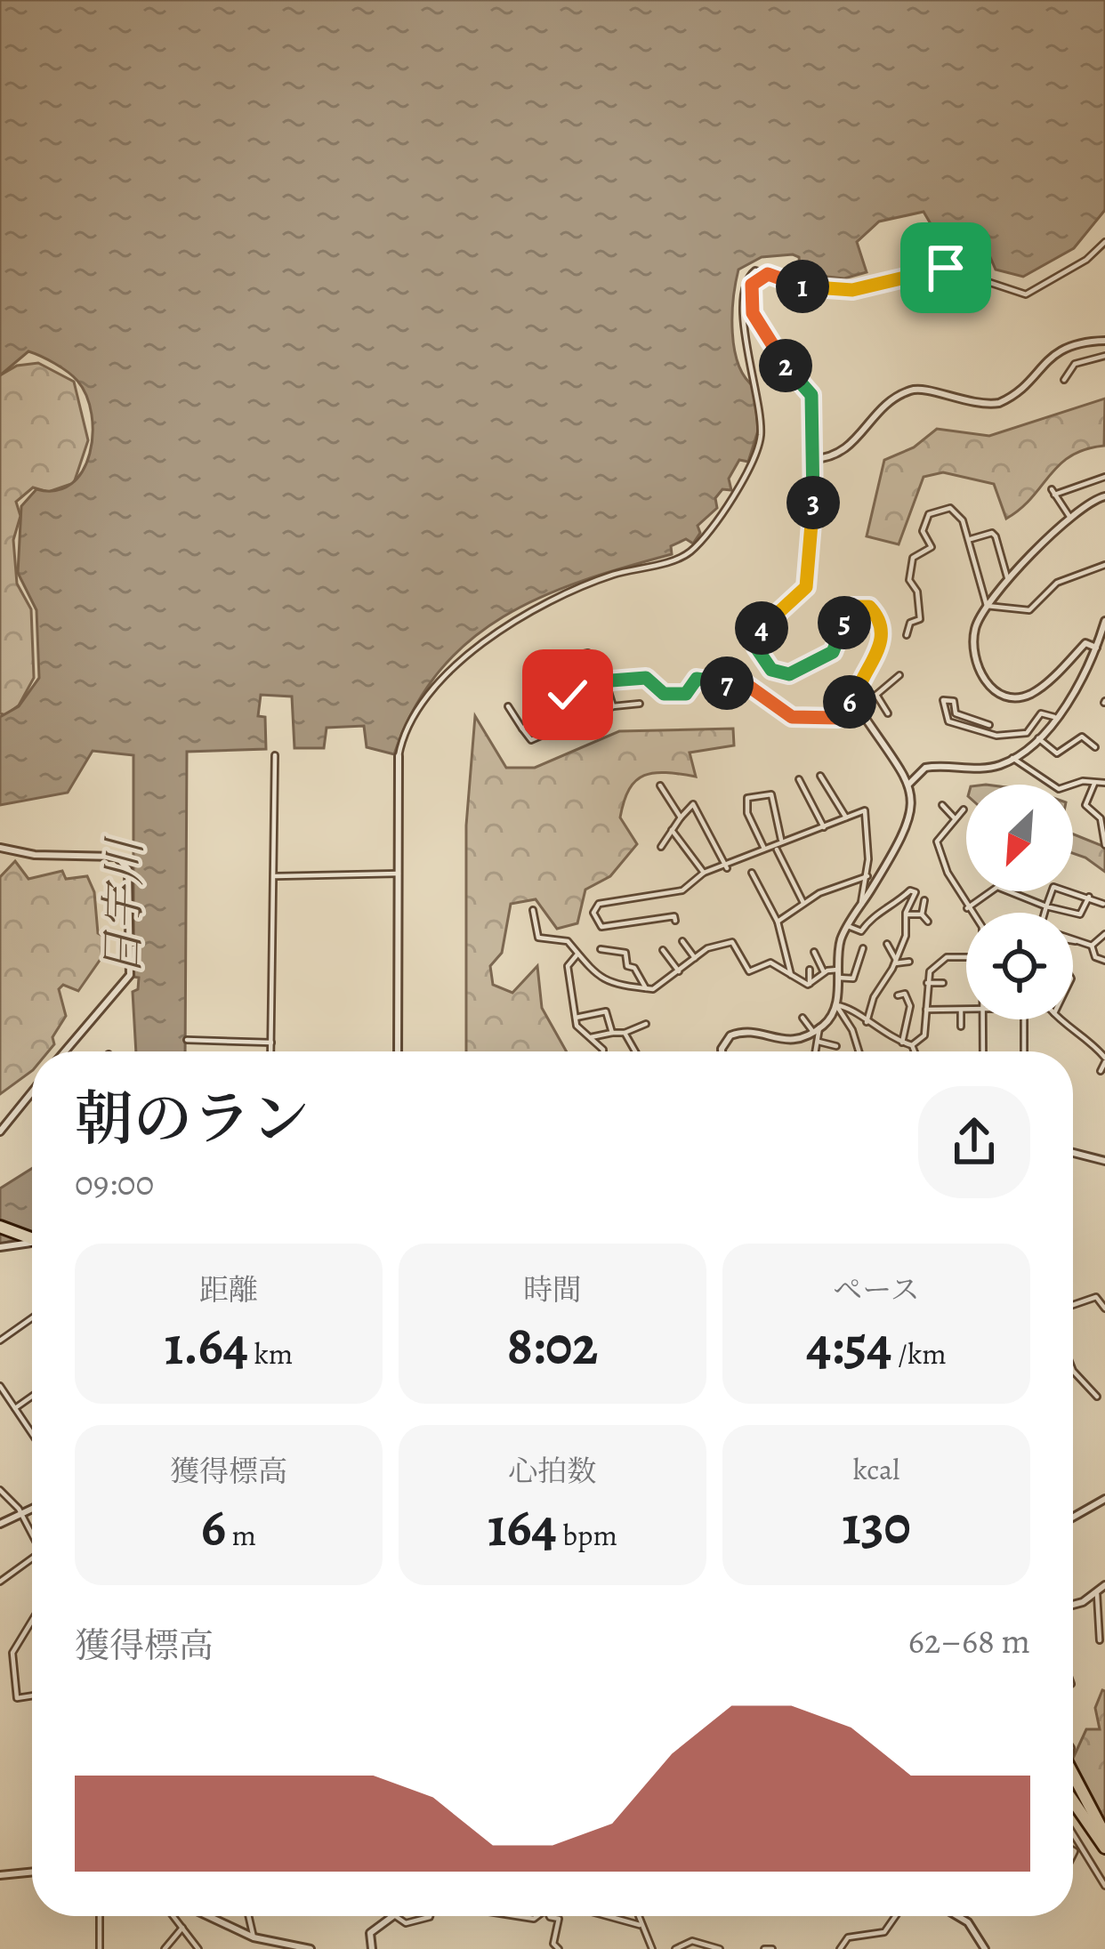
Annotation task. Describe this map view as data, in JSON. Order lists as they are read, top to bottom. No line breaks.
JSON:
{"water":["日宇川"],"north":"bottom left","page":{"pins":["1","2","3","5","4","7","6"],"heading":["朝のラン","09:00"],"stats":[["距離","1.64 km"],["時間","8:02"],["ペース","4:54 /km"],["獲得標高","6 m"],["心拍数","164 bpm"],["kcal","130"]],"chart":["獲得標高","62–68 m"]}}
